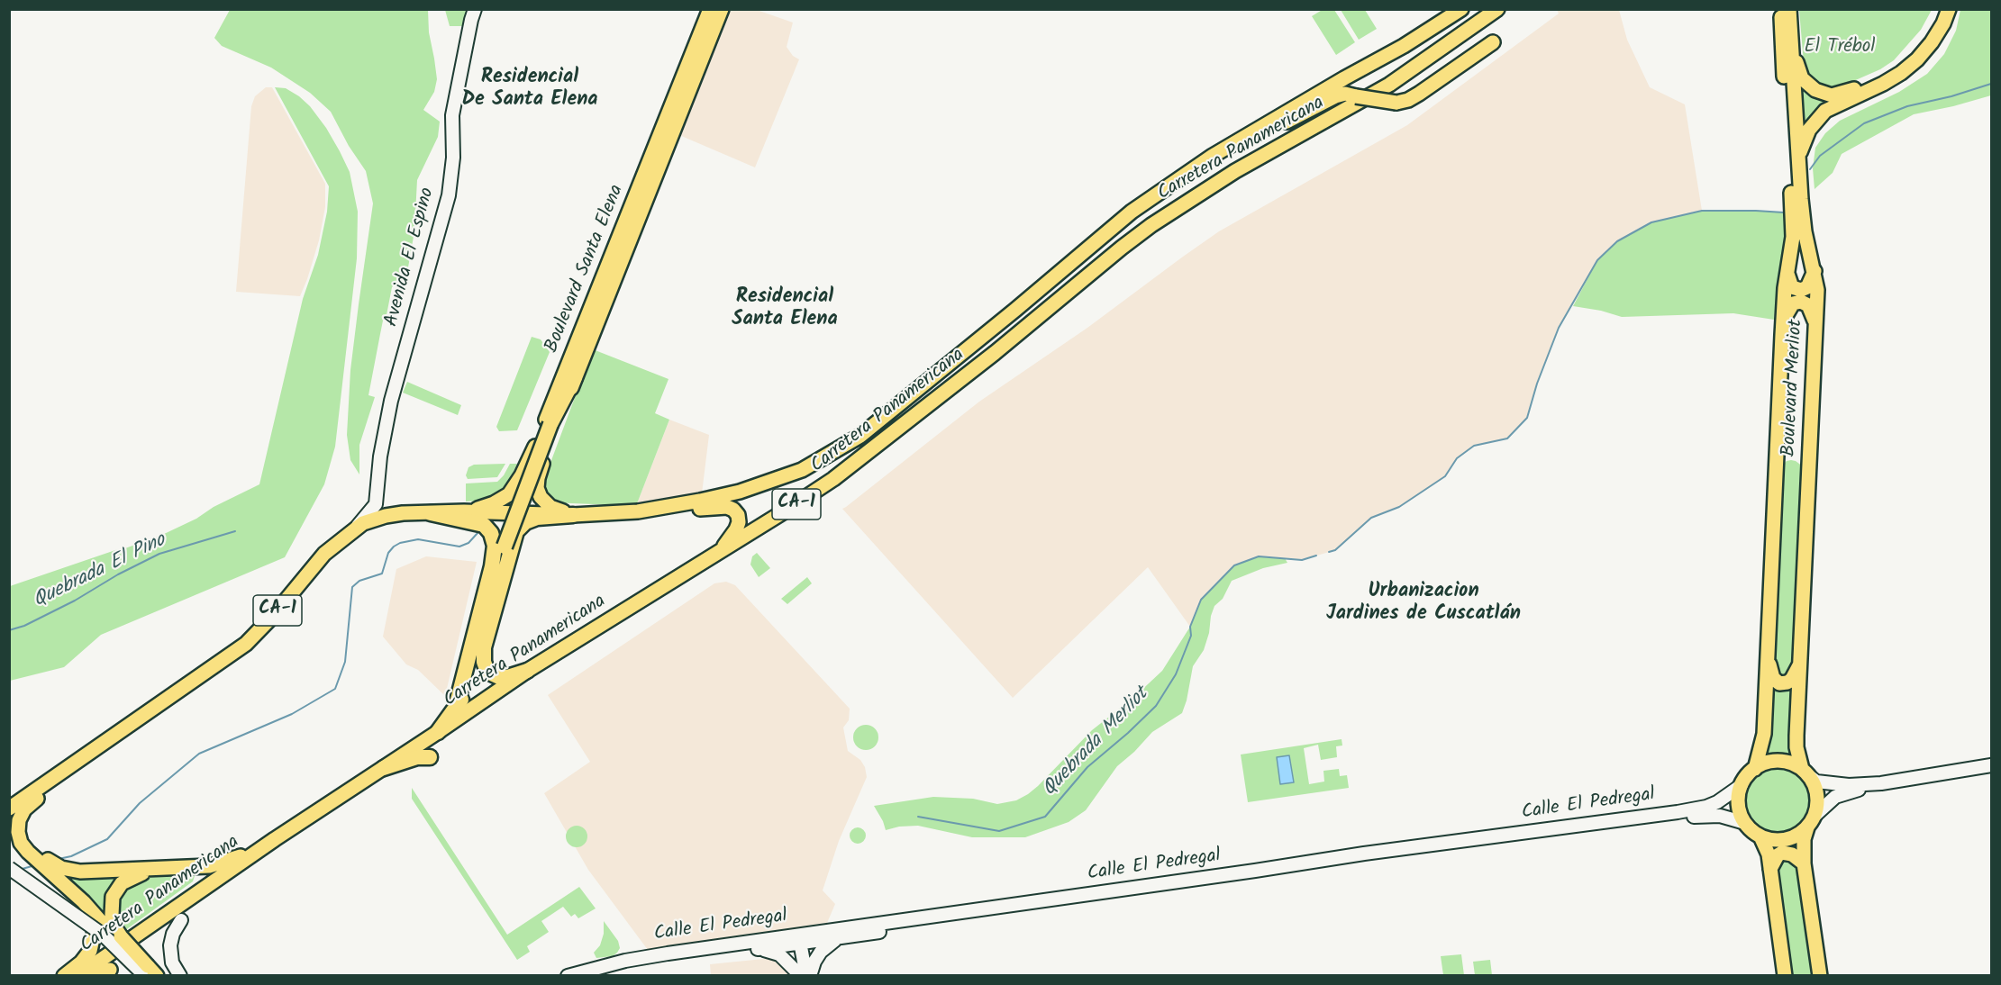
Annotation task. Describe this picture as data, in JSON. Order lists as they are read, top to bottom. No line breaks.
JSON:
{"streets":{"main road":["Carretera Panamericana","Avenida El Espino","Boulevard Santa Elena","Boulevard Merliot","CA-1","Calle El Pedregal"]},"crossings":[["Carretera Panamericana","Boulevard Santa Elena"],["Boulevard Merliot","Calle El Pedregal"]],"districts":["Residencial De Santa Elena","Residencial Santa Elena","Urbanizacion Jardines de Cuscatlán"],"water":["Quebrada El Pino","Quebrada Merliot"],"parks":["El Trébol"]}
